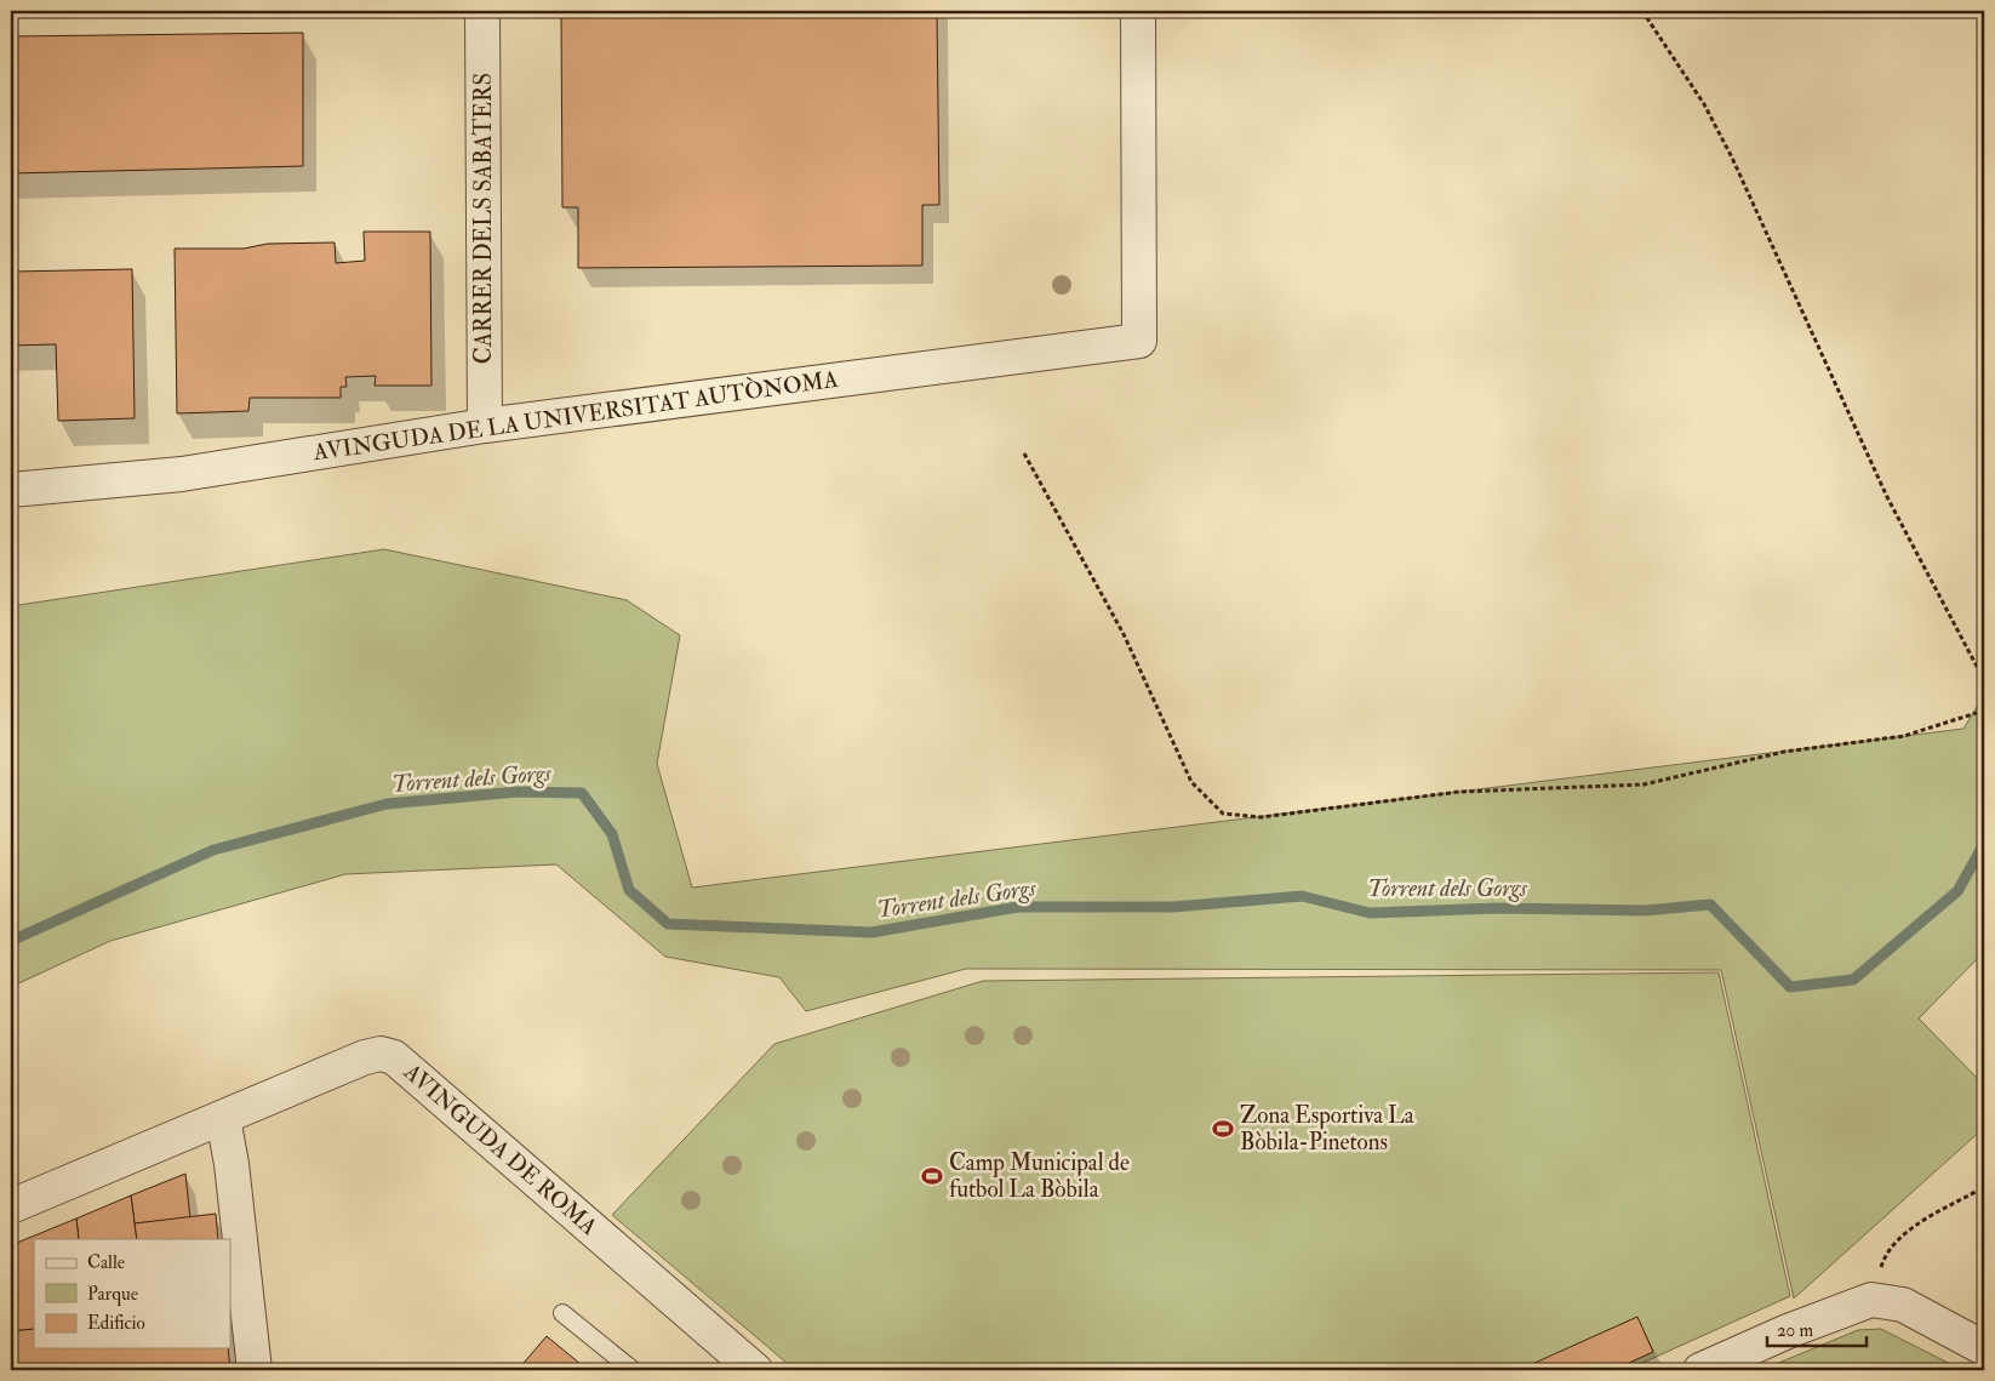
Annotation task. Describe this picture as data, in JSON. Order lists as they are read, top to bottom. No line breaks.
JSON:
{"streets":{"street":["CARRER DELS SABATERS","AVINGUDA DE LA UNIVERSITAT AUTÒNOMA","AVINGUDA DE ROMA"]},"crossings":[["CARRER DELS SABATERS","AVINGUDA DE LA UNIVERSITAT AUTÒNOMA"]],"water":["Torrent dels Gorgs"],"places":{"sports":["Zona Esportiva La Bòbila-Pinetons","Camp Municipal de futbol La Bòbila"]},"legend":["Calle","Parque","Edificio"],"scale_bar":"20 m"}
